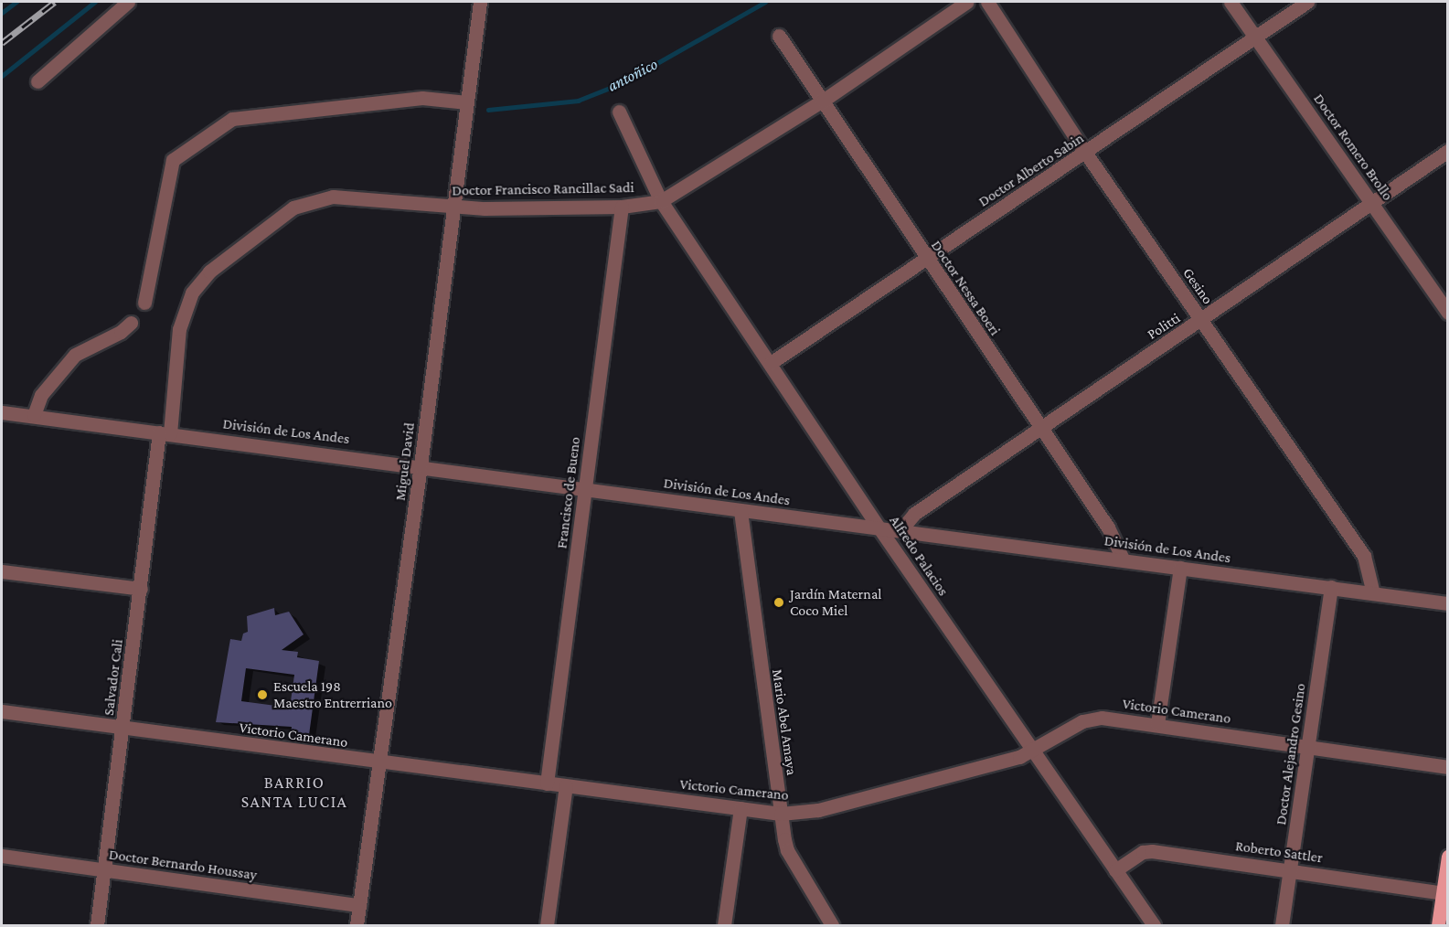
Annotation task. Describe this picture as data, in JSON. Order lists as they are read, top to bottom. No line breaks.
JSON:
{"streets":{"street":["Doctor Romero Brollo","Doctor Alberto Sabin","Doctor Francisco Rancillac Sadi","Gesino","Doctor Nessa Boeri","Politti","División de Los Andes","Miguel David","Francisco de Bueno","Alfredo Palacios","Salvador Cali","Victorio Camerano","Mario Abel Amaya","Doctor Alejandro Gesino","Roberto Sattler","Doctor Bernardo Houssay"]},"crossings":[["Doctor Romero Brollo","Doctor Alberto Sabin"],["Doctor Romero Brollo","Politti"],["Doctor Alberto Sabin","Gesino"],["Doctor Alberto Sabin","Doctor Nessa Boeri"],["Doctor Alberto Sabin","Alfredo Palacios"],["Doctor Francisco Rancillac Sadi","Doctor Nessa Boeri"],["Doctor Francisco Rancillac Sadi","Miguel David"],["Doctor Francisco Rancillac Sadi","Francisco de Bueno"],["Doctor Francisco Rancillac Sadi","Alfredo Palacios"],["Doctor Francisco Rancillac Sadi","Salvador Cali"],["Gesino","Politti"],["Gesino","División de Los Andes"],["Doctor Nessa Boeri","Politti"],["Doctor Nessa Boeri","División de Los Andes"],["Politti","División de Los Andes"],["División de Los Andes","Miguel David"],["División de Los Andes","Francisco de Bueno"],["División de Los Andes","Alfredo Palacios"],["División de Los Andes","Salvador Cali"],["División de Los Andes","Mario Abel Amaya"],["División de Los Andes","Doctor Alejandro Gesino"],["Miguel David","Victorio Camerano"],["Miguel David","Doctor Bernardo Houssay"],["Francisco de Bueno","Victorio Camerano"],["Alfredo Palacios","Victorio Camerano"],["Alfredo Palacios","Roberto Sattler"],["Salvador Cali","Victorio Camerano"],["Salvador Cali","Doctor Bernardo Houssay"],["Victorio Camerano","Mario Abel Amaya"],["Victorio Camerano","Doctor Alejandro Gesino"],["Doctor Alejandro Gesino","Roberto Sattler"]],"districts":["BARRIO SANTA LUCIA"],"water":["antoñico"],"places":["Jardín Maternal Coco Miel","Escuela 198 Maestro Entrerriano"]}
